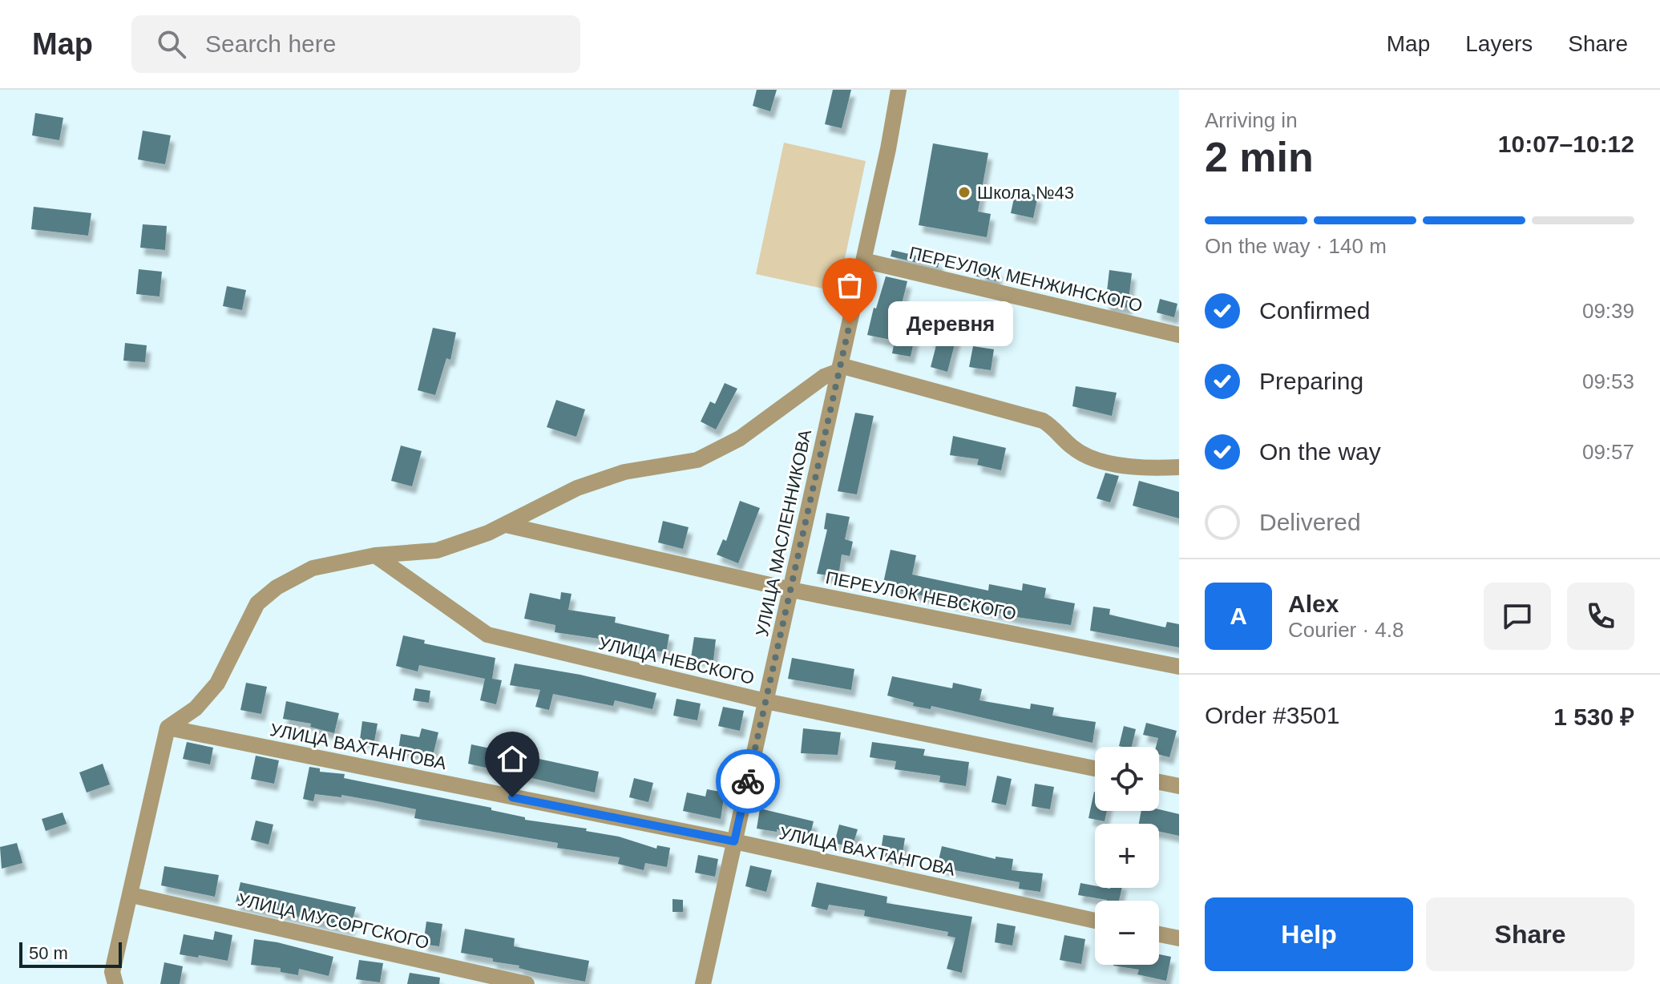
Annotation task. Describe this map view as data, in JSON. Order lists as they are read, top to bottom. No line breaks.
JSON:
{"streets":{"street":["ПЕРЕУЛОК МЕНЖИНСКОГО","УЛИЦА МАСЛЕННИКОВА","ПЕРЕУЛОК НЕВСКОГО","УЛИЦА НЕВСКОГО","УЛИЦА ВАХТАНГОВА","УЛИЦА МУСОРГСКОГО"]},"crossings":[["ПЕРЕУЛОК МЕНЖИНСКОГО","УЛИЦА МАСЛЕННИКОВА"],["УЛИЦА МАСЛЕННИКОВА","ПЕРЕУЛОК НЕВСКОГО"],["УЛИЦА МАСЛЕННИКОВА","УЛИЦА НЕВСКОГО"],["УЛИЦА МАСЛЕННИКОВА","УЛИЦА ВАХТАНГОВА"]],"places":["Школа №43","Деревня"],"scale_bar":"50 m","page":{"header":"Map","search":"Search here","nav":["Map","Layers","Share"],"heading":["2 min","Arriving in","10:07–10:12"],"panel":["Alex","Courier · 4.8","Order #3501","1 530 ₽"],"bar":"On the way · 140 m","list":[["Confirmed","09:39"],["Preparing","09:53"],["On the way","09:57"],"Delivered"],"bubble":"Деревня","round":"A","map_buttons":["+","−"],"buttons":["Help","Share"],"scale":"50 m"}}
